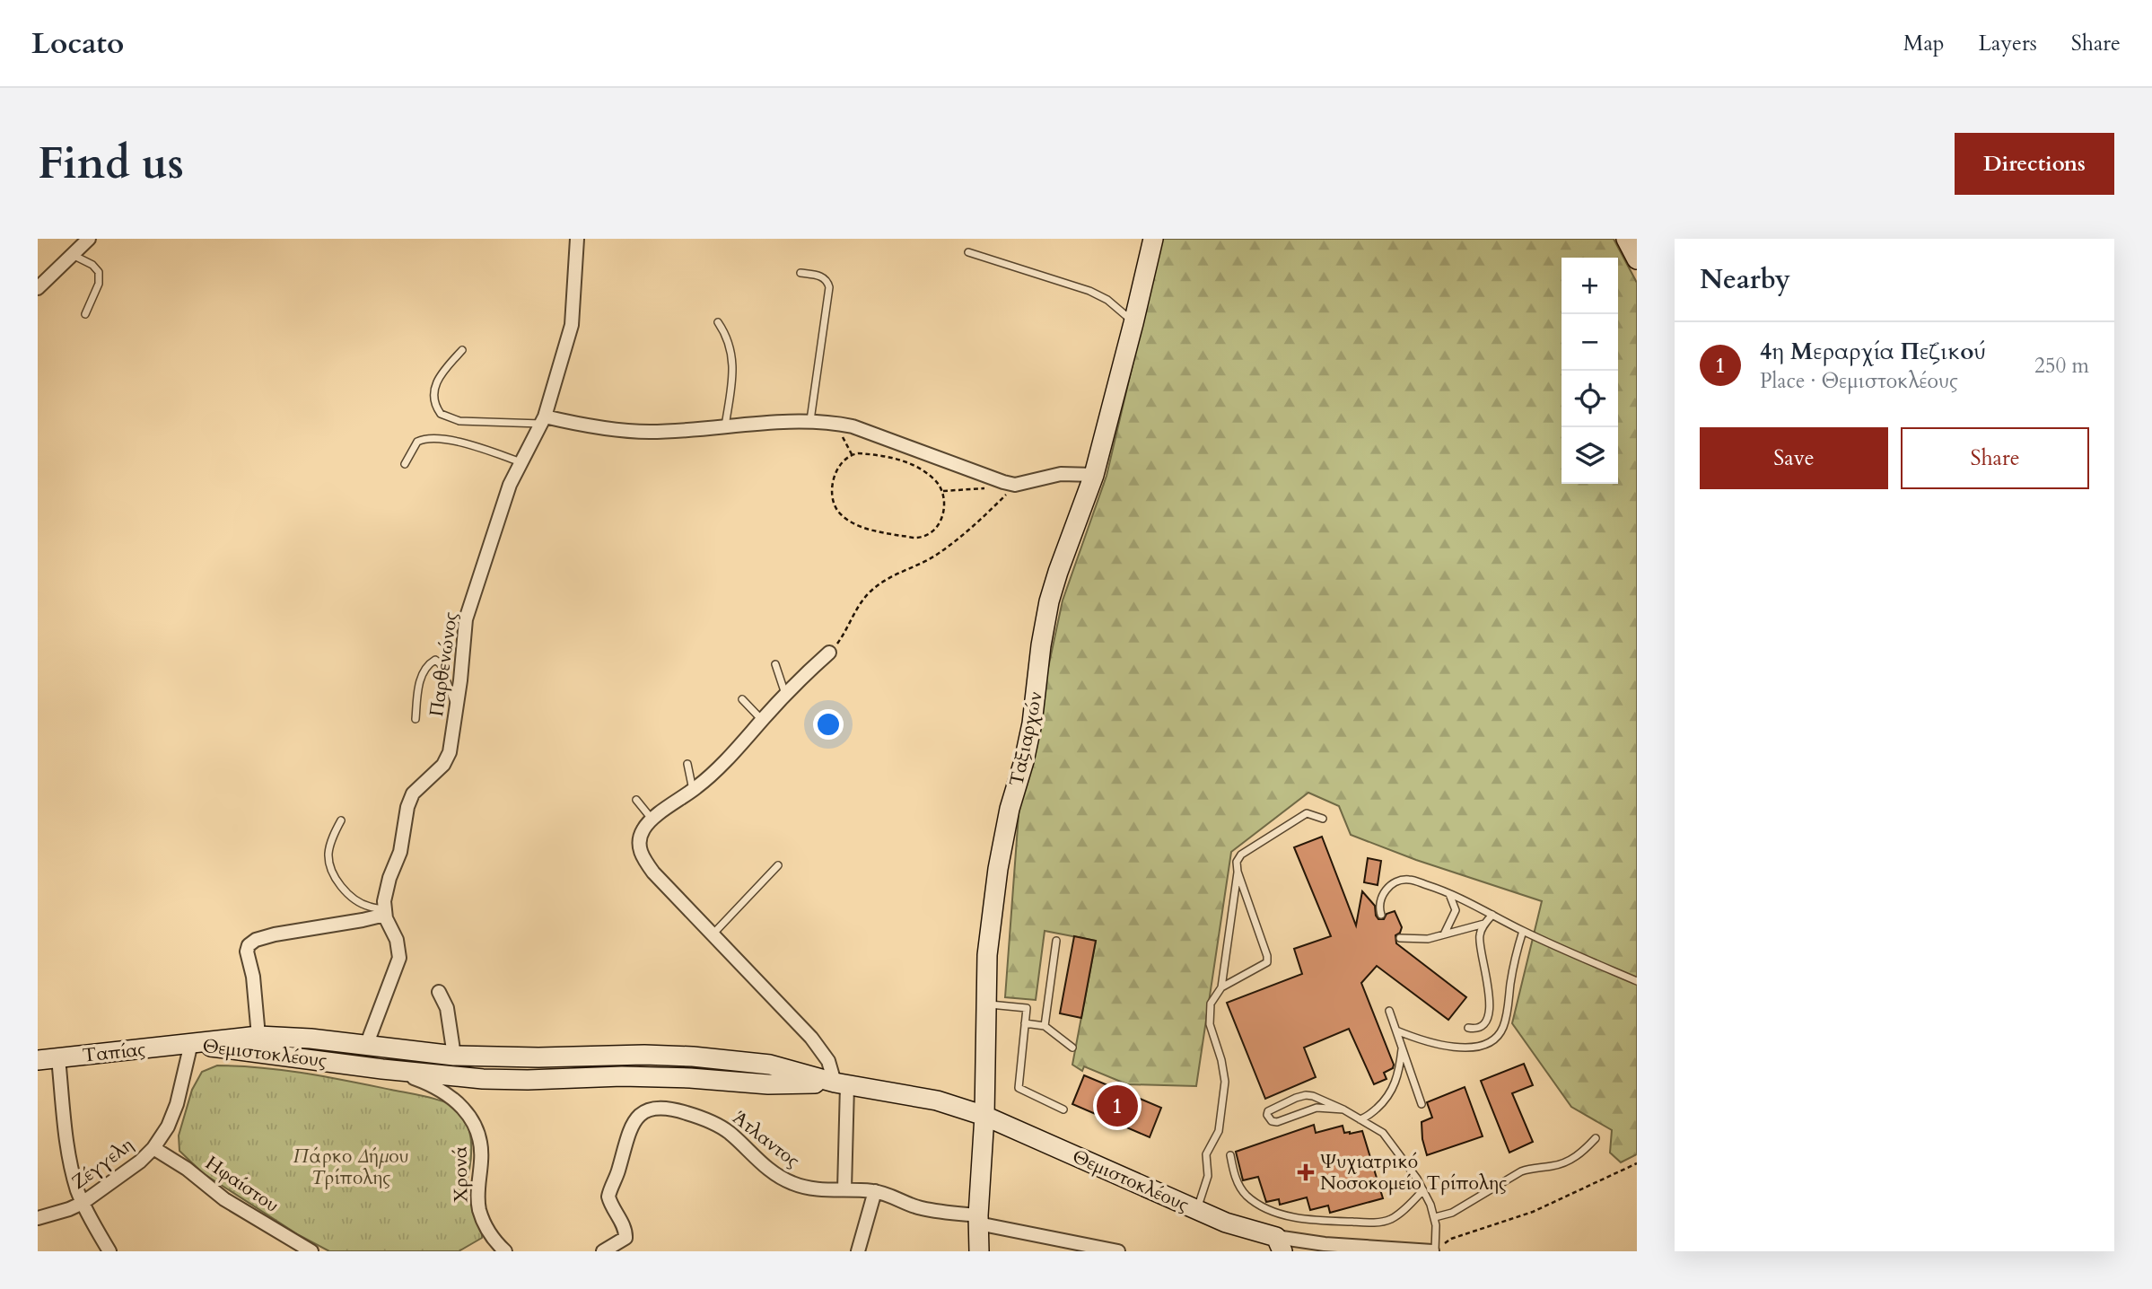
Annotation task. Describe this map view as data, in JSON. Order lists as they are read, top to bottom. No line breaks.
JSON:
{"streets":{"street":["Παρθενώνος","Ταξιαρχών","Ταπίας","Θεμιστοκλέους","Άτλαντος","Ζέγγελη","Χρονά","Ηφαίστου"]},"crossings":[["Ταξιαρχών","Θεμιστοκλέους"],["Ταξιαρχών","Άτλαντος"],["Ταπίας","Θεμιστοκλέους"],["Ταπίας","Ζέγγελη"],["Θεμιστοκλέους","Ζέγγελη"],["Θεμιστοκλέους","Χρονά"],["Ζέγγελη","Ηφαίστου"]],"parks":["Πάρκο Δήμου Τρίπολης"],"places":{"health":["Ψυχιατρικό Νοσοκομείο Τρίπολης"]},"page":{"header":"Locato","nav":["Map","Layers","Share"],"buttons":["Directions",["Save","Share"]],"title":"Find us","heading":"Nearby","map_buttons":["+","−"],"list":[{"mark":"1","name":"4η Μεραρχία Πεζικού","note":"Place · Θεμιστοκλέους","value":"250 m"}],"pins":"1"}}
